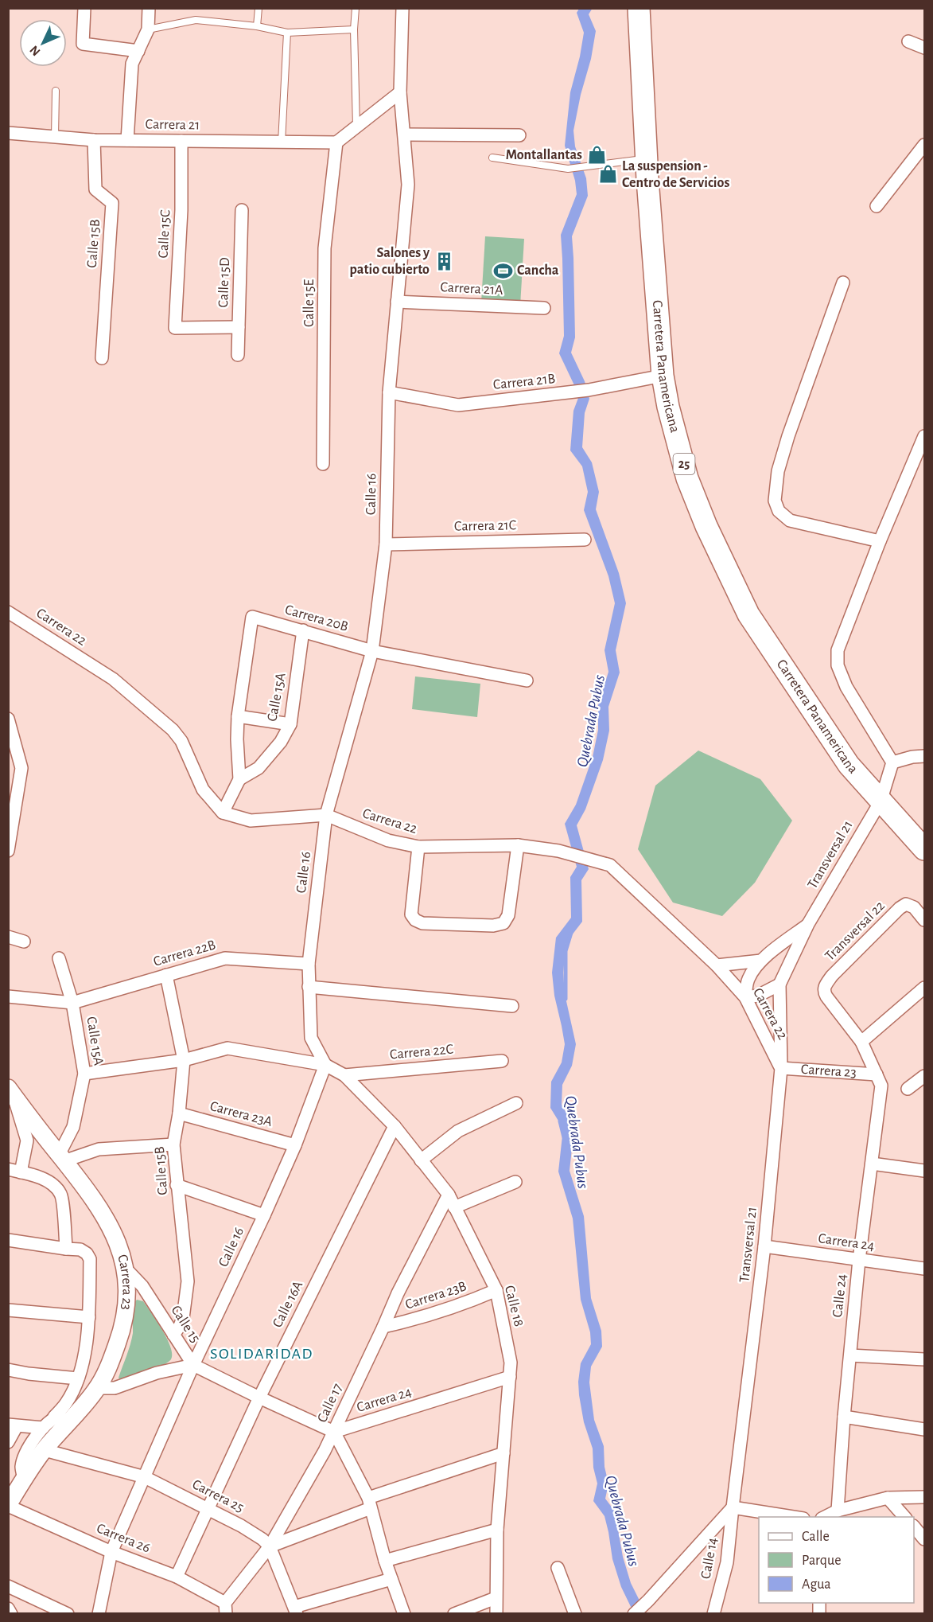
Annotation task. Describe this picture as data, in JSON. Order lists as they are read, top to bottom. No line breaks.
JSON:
{"streets":{"highway":["Carretera Panamericana","25"],"street":["Carrera 21","Calle 15C","Calle 15B","Calle 15D","Carrera 21A","Calle 15E","Carrera 21B","Calle 16","Carrera 21C","Carrera 20B","Carrera 22","Calle 15A","Transversal 21","Transversal 22","Carrera 22B","Carrera 22C","Carrera 23","Carrera 23A","Carrera 24","Carrera 23B","Calle 24","Calle 16A","Calle 18","Calle 15","Calle 17","Carrera 25","Carrera 26","Calle 14"]},"crossings":[["Carrera 21","Calle 15C"],["Carrera 21","Calle 15B"],["Carrera 21","Calle 15E"],["Calle 15C","Calle 15D"],["Calle 15B","Carrera 22B"],["Calle 15B","Carrera 23A"],["Calle 15B","Calle 15"],["Carrera 21A","Calle 16"],["Carretera Panamericana","Carrera 21B"],["Carretera Panamericana","Transversal 21"],["Carrera 21B","Calle 16"],["Calle 16","Carrera 21C"],["Calle 16","Carrera 20B"],["Calle 16","Carrera 22"],["Calle 16","Carrera 22B"],["Calle 16","Carrera 23A"],["Calle 16","Calle 18"],["Calle 16","Calle 15"],["Calle 16","Carrera 25"],["Calle 16","Carrera 26"],["Carrera 20B","Calle 15A"],["Carrera 22","Transversal 21"],["Carrera 22","Carrera 23"],["Calle 15A","Carrera 22B"],["Calle 15A","Carrera 23"],["Transversal 21","Carrera 23"],["Transversal 21","Carrera 24"],["Transversal 21","Calle 14"],["Carrera 22C","Calle 18"],["Carrera 23","Calle 24"],["Carrera 23","Calle 15"],["Carrera 23","Carrera 25"],["Carrera 23","Carrera 26"],["Carrera 24","Calle 24"],["Carrera 24","Calle 18"],["Carrera 24","Calle 17"],["Carrera 23B","Calle 18"],["Carrera 23B","Calle 17"],["Calle 16A","Calle 18"],["Calle 16A","Carrera 25"],["Calle 16A","Carrera 26"],["Calle 18","Calle 17"],["Calle 17","Carrera 25"],["Calle 17","Carrera 26"]],"districts":["SOLIDARIDAD"],"water":["Quebrada Pubus"],"places":{"shop":["Montallantas","La suspension - Centro de Servicios"],"building":["Salones y patio cubierto"],"sports":["Cancha"]},"legend":["Calle","Parque","Agua"],"north":"bottom left"}
